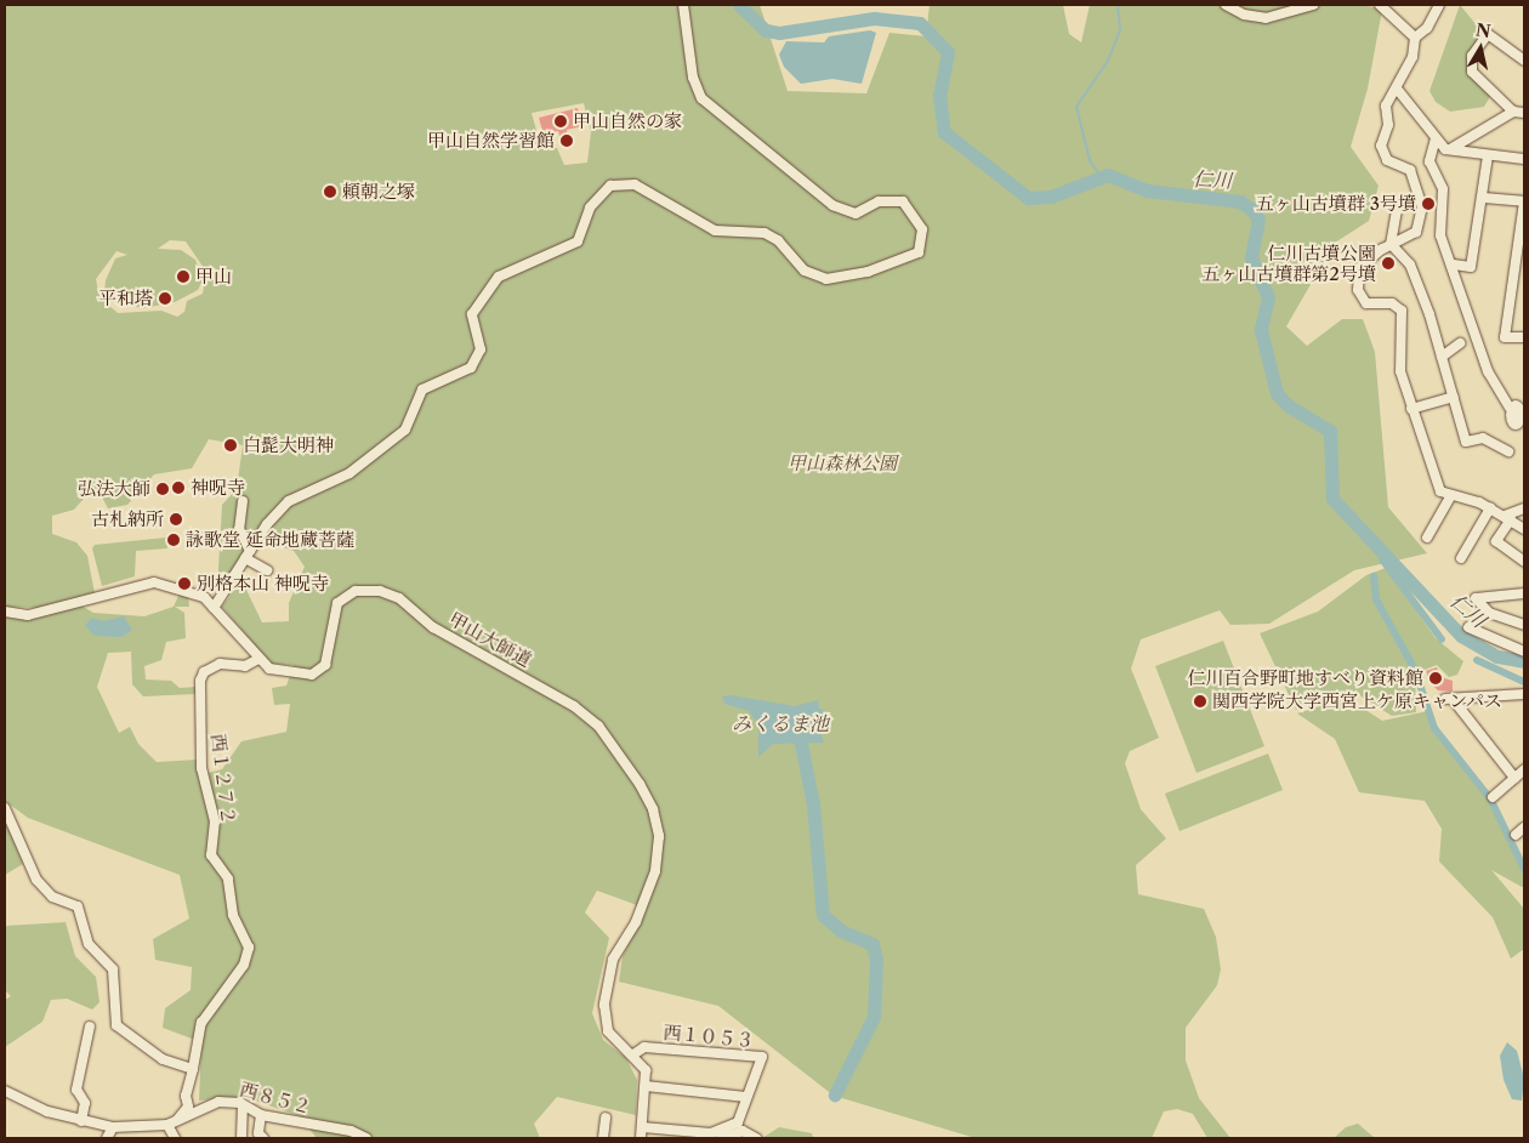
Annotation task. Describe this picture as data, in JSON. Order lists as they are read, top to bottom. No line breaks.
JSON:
{"streets":{"street":["甲山大師道","西１２７２","西１０５３","西８５２"]},"crossings":[["甲山大師道","西１２７２"],["甲山大師道","西１０５３"],["西１２７２","西８５２"]],"water":["仁川","みくるま池"],"parks":["甲山森林公園"],"places":["甲山自然の家","甲山自然学習館","頼朝之塚","五ヶ山古墳群 3号墳","仁川古墳公園 五ヶ山古墳群第2号墳","甲山","平和塔","白髭大明神","神呪寺","弘法大師","古札納所","詠歌堂 延命地蔵菩薩","別格本山 神呪寺","仁川百合野町地すべり資料館","関西学院大学西宮上ケ原キャンパス"],"north":"top"}
